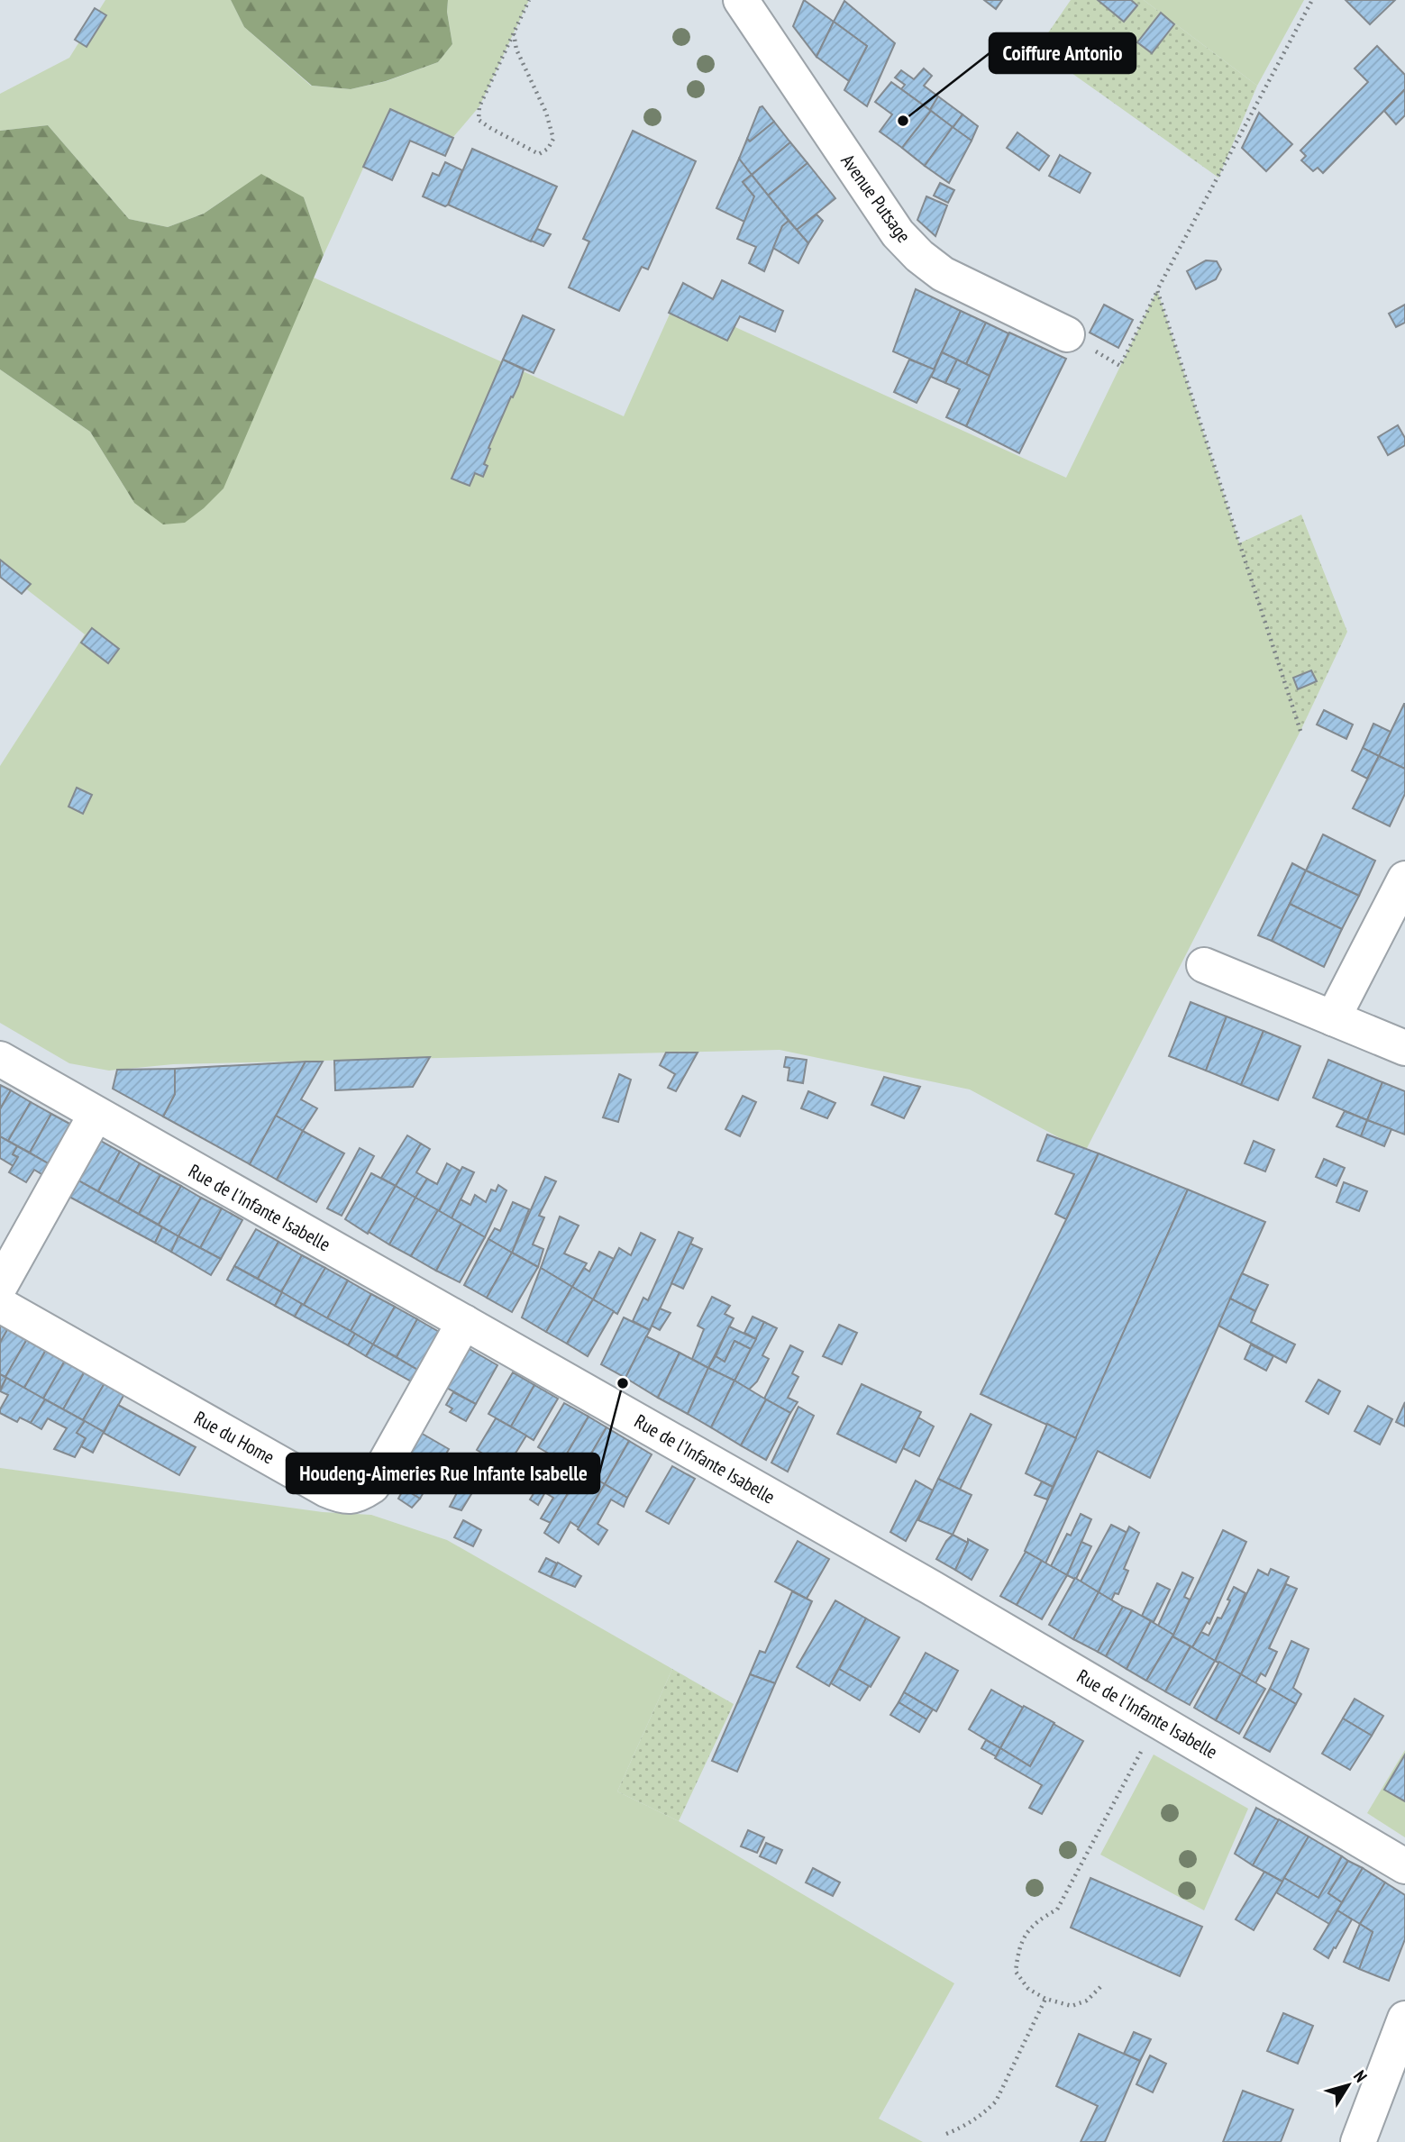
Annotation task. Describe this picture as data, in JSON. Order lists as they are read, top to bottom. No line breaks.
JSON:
{"streets":{"street":["Avenue Putsage","Rue de l'Infante Isabelle","Rue du Home"]},"crossings":[["Rue de l'Infante Isabelle","Rue du Home"]],"places":["Coiffure Antonio","Houdeng-Aimeries Rue Infante Isabelle"],"north":"top right"}
